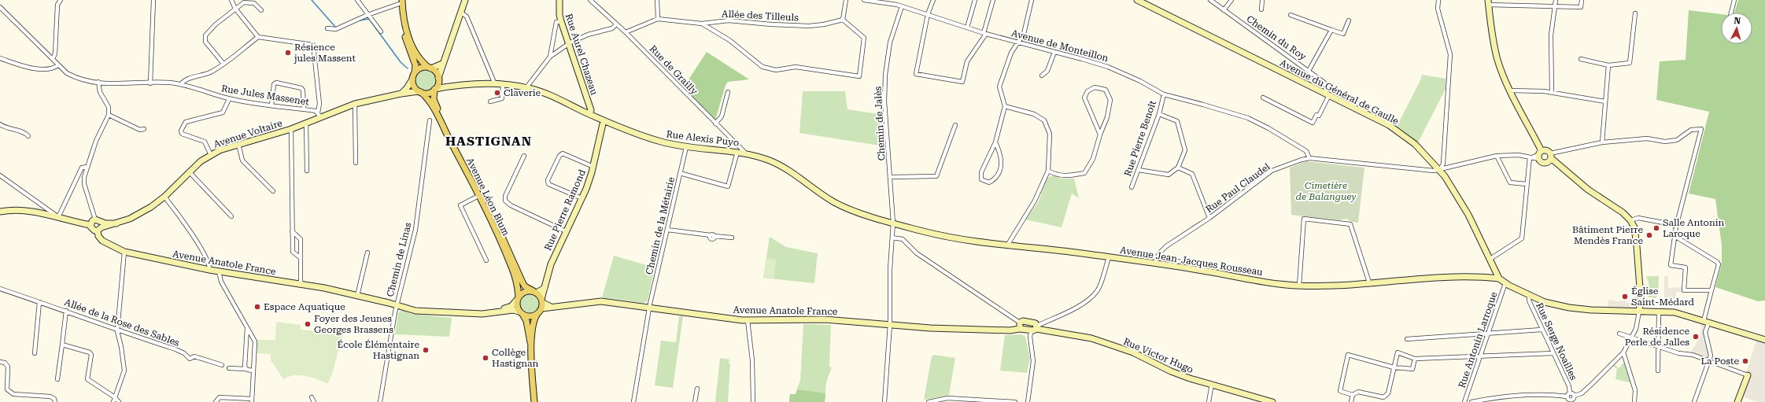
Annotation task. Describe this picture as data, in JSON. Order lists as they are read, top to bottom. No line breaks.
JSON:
{"streets":{"main road":["Avenue Léon Blum"],"street":["Allée des Tilleuls","Chemin du Roy","Avenue de Monteillon","Rue Aurel Chazeau","Rue de Grailly","Avenue du Général de Gaulle","Rue Jules Massenet","Chemin de Jalès","Avenue Voltaire","Rue Alexis Puyo","Rue Pierre Benoît","Rue Paul Claudel","Rue Pierre Ramond","Chemin de la Métairie","Chemin de Linas","Avenue Jean-Jacques Rousseau","Avenue Anatole France","Allée de la Rose des Sables","Rue Antonin Larroque","Rue Serge Noailles","Rue Victor Hugo"]},"crossings":[["Chemin du Roy","Avenue du Général de Gaulle"],["Avenue de Monteillon","Chemin de Jalès"],["Avenue de Monteillon","Rue Pierre Benoît"],["Avenue de Monteillon","Rue Paul Claudel"],["Rue Aurel Chazeau","Rue Alexis Puyo"],["Rue de Grailly","Rue Alexis Puyo"],["Avenue du Général de Gaulle","Rue Paul Claudel"],["Avenue du Général de Gaulle","Avenue Jean-Jacques Rousseau"],["Avenue du Général de Gaulle","Rue Antonin Larroque"],["Avenue du Général de Gaulle","Rue Serge Noailles"],["Rue Jules Massenet","Avenue Voltaire"],["Chemin de Jalès","Rue Alexis Puyo"],["Chemin de Jalès","Avenue Jean-Jacques Rousseau"],["Chemin de Jalès","Avenue Anatole France"],["Avenue Voltaire","Rue Alexis Puyo"],["Avenue Voltaire","Avenue Léon Blum"],["Avenue Voltaire","Avenue Anatole France"],["Rue Alexis Puyo","Avenue Léon Blum"],["Rue Alexis Puyo","Rue Pierre Ramond"],["Rue Alexis Puyo","Chemin de la Métairie"],["Rue Alexis Puyo","Avenue Jean-Jacques Rousseau"],["Rue Paul Claudel","Avenue Jean-Jacques Rousseau"],["Avenue Léon Blum","Rue Pierre Ramond"],["Avenue Léon Blum","Avenue Anatole France"],["Rue Pierre Ramond","Avenue Anatole France"],["Chemin de la Métairie","Avenue Anatole France"],["Chemin de Linas","Avenue Anatole France"],["Avenue Anatole France","Rue Victor Hugo"]],"districts":["HASTIGNAN"],"parks":["Cimetière de Balanguey"],"places":["Résience jules Massent","Claverie","Salle Antonin Laroque","Bâtiment Pierre Mendès France","Église Saint-Médard","Espace Aquatique","Foyer des Jeunes Georges Brassens","Résidence Perle de Jalles","École Élémentaire Hastignan","Collège Hastignan","La Poste"],"north":"top"}
